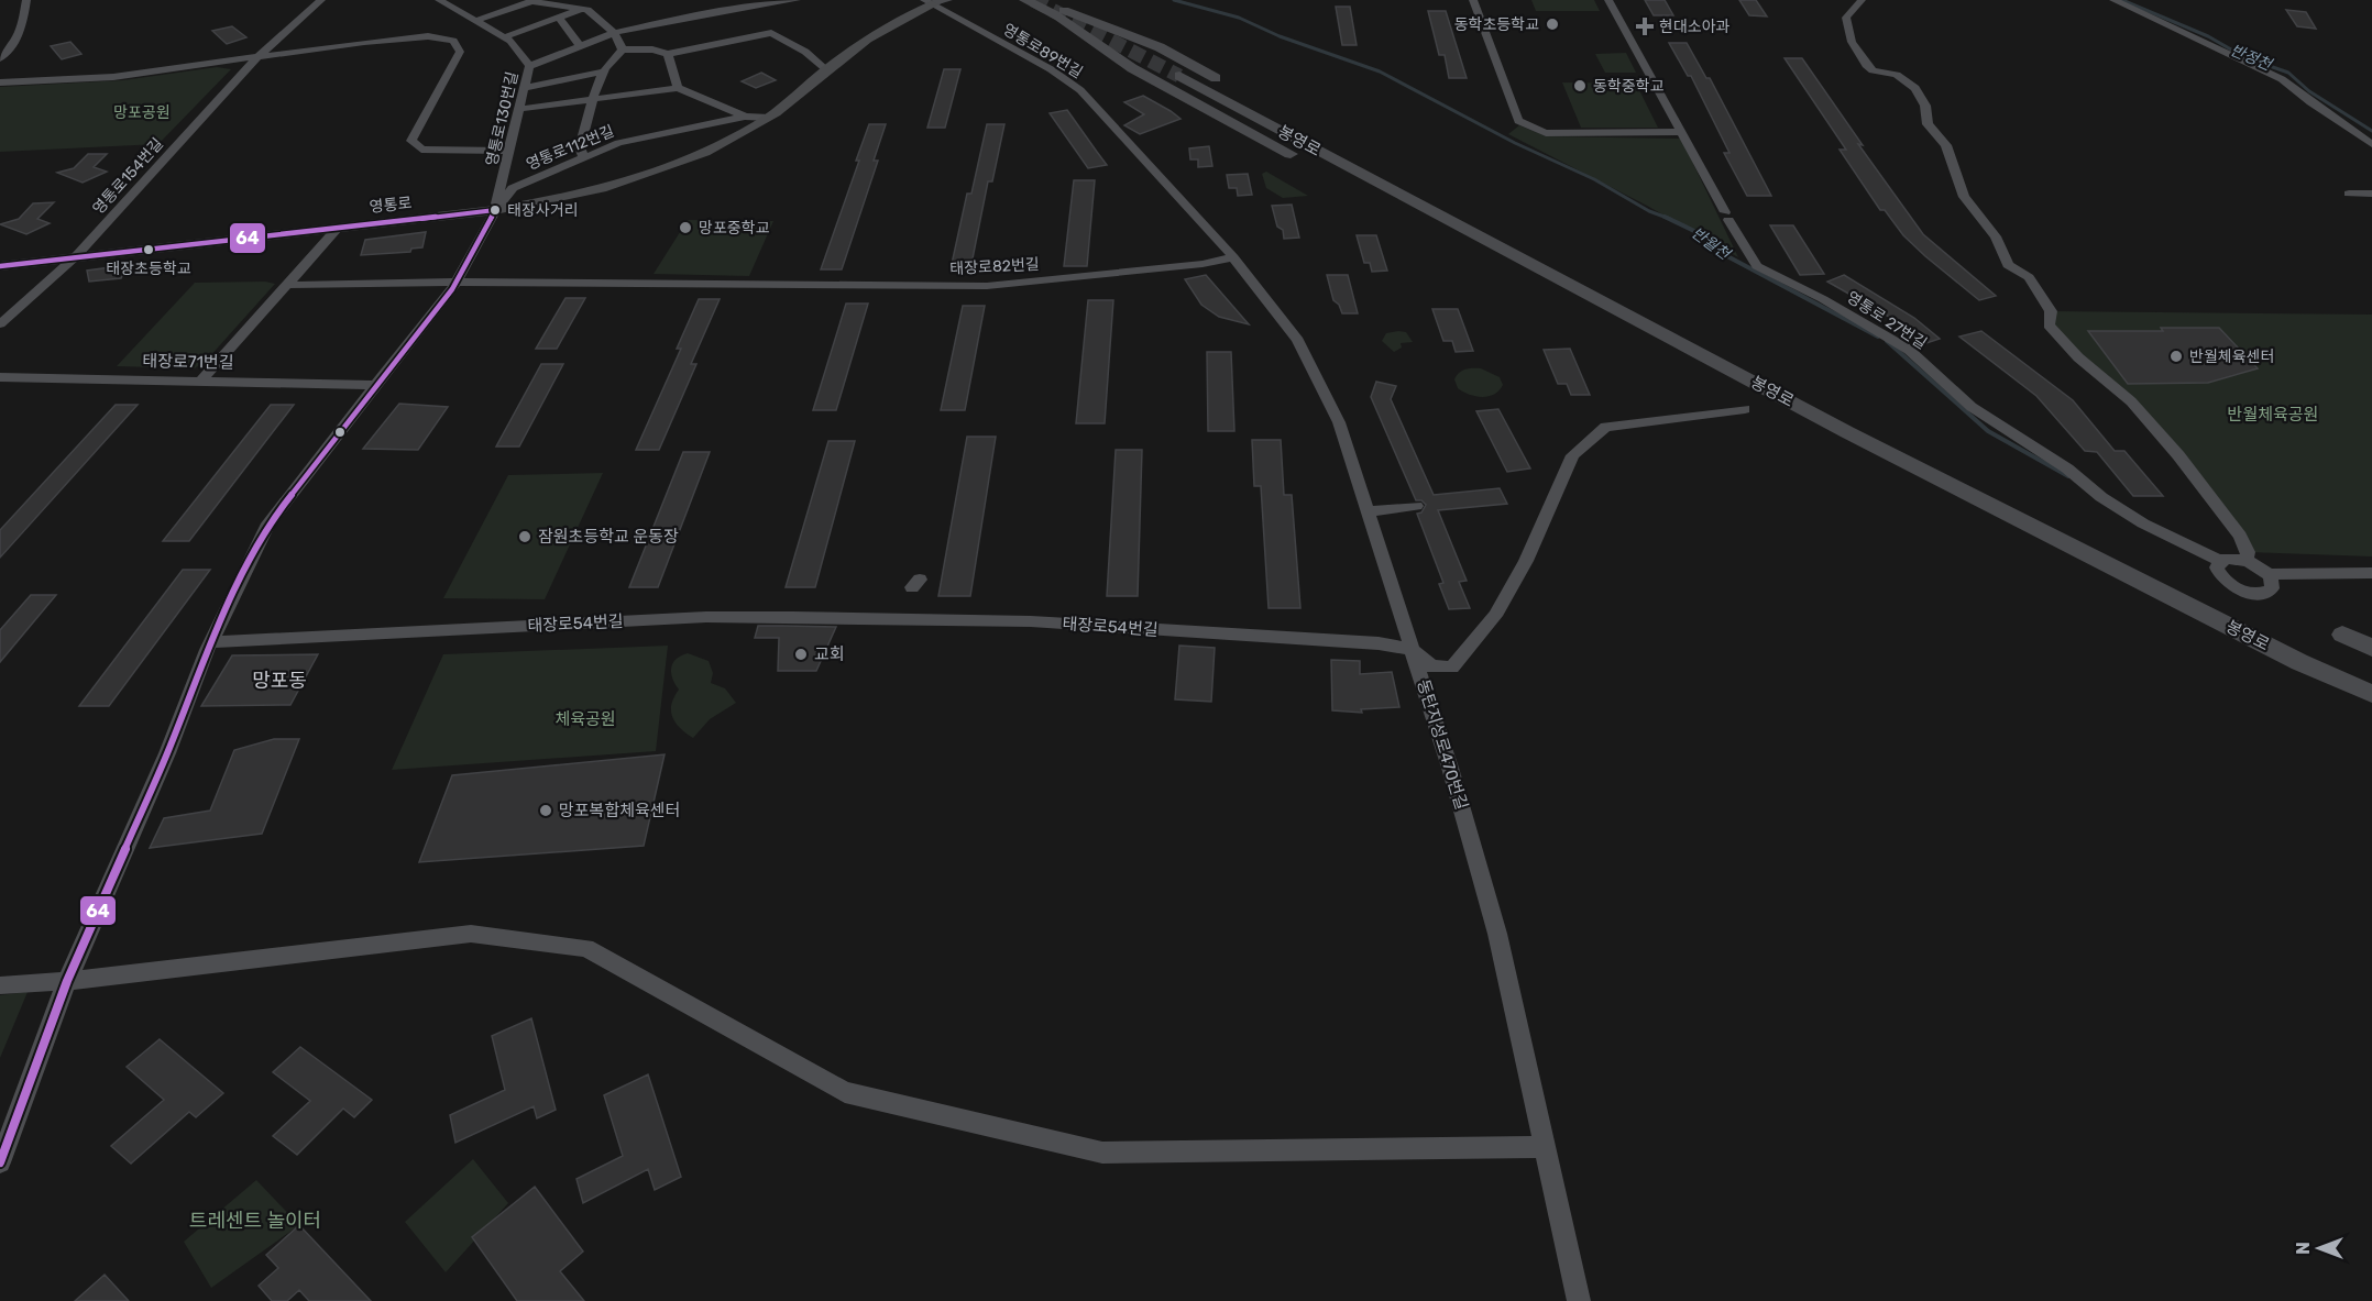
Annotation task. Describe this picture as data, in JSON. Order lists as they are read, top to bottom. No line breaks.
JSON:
{"streets":{"highway":["봉영로"],"main road":["영통로"],"street":["영통로89번길","영통로130번길","영통로112번길","영통로154번길","태장로82번길","영통로 27번길","태장로71번길","태장로54번길","동탄지성로470번길"]},"crossings":[["영통로89번길","영통로"],["영통로89번길","태장로82번길"],["영통로130번길","영통로112번길"],["영통로130번길","영통로"],["영통로112번길","영통로"],["영통로154번길","영통로"],["태장로54번길","동탄지성로470번길"]],"districts":["망포동"],"water":["반정천","반월천"],"parks":["망포공원","반월체육공원","체육공원","트레센트 놀이터"],"places":{"other":["동학초등학교","동학중학교","태장사거리","망포중학교","태장초등학교","반월체육센터","잠원초등학교 운동장","교회","망포복합체육센터"],"health":["현대소아과"]},"lines":["transit line 64"],"north":"left"}
